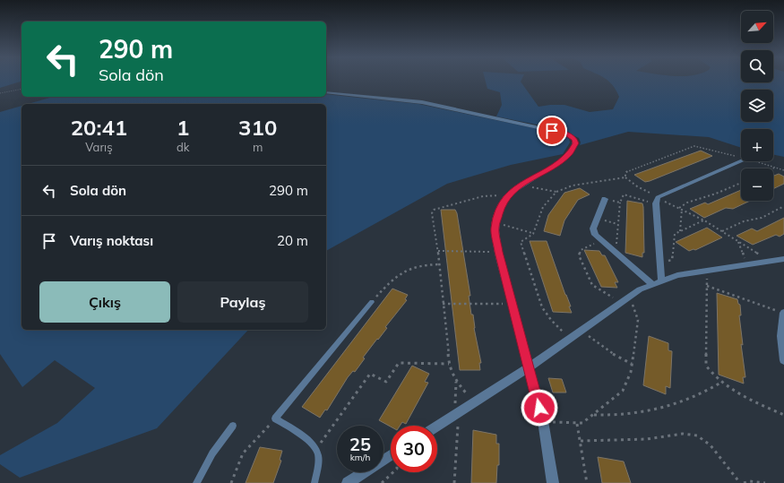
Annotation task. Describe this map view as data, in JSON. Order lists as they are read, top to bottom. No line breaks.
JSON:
{"north":"top right","page":{"map_buttons":["+","−"],"turn":["290 m","Sola dön"],"eta":["20:41","Varış","1","dk","310","m"],"list":[{"name":"Sola dön","value":"290 m"},{"name":"Varış noktası","value":"20 m"}],"buttons":["Çıkış","Paylaş"],"speed":"25 km/h","limit":"30"}}
